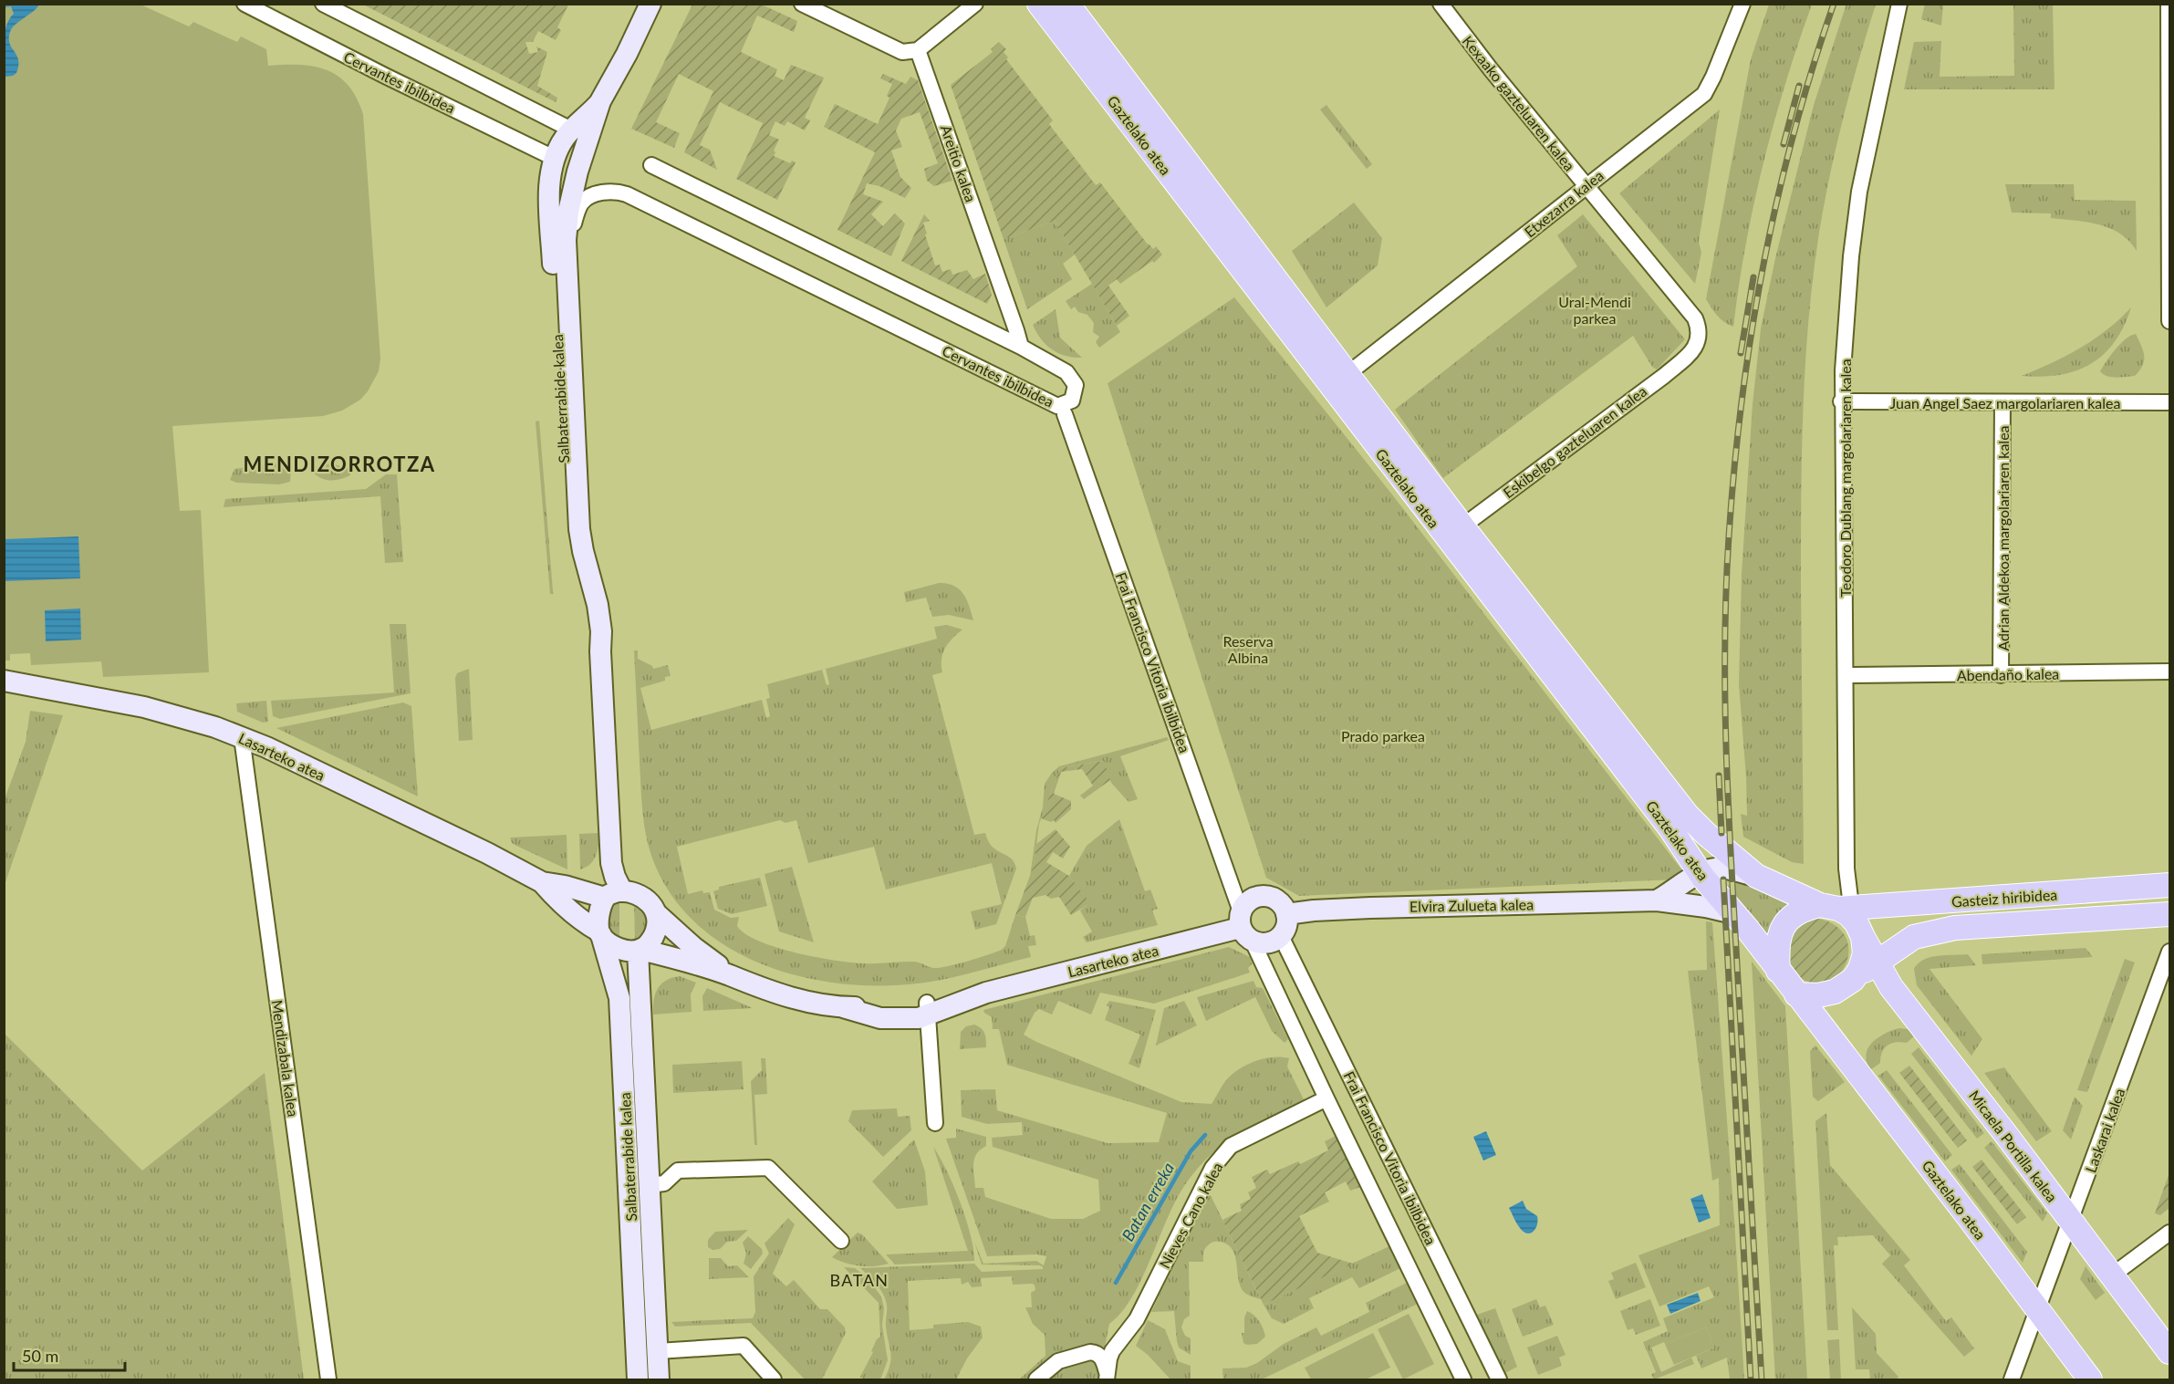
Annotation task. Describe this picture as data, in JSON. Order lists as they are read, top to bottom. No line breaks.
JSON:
{"streets":{"main road":["Gaztelako atea","Gasteiz hiribidea","Micaela Portilla kalea"],"street":["Cervantes ibilbidea","Kexaako gazteluaren kalea","Areitio kalea","Etxezarra kalea","Salbaterrabide kalea","Juan Angel Saez margolariaren kalea","Eskibelgo gazteluaren kalea","Teodoro Dublang margolariaren kalea","Adrian Aldekoa margolariaren kalea","Frai Francisco Vitoria ibilbidea","Abendaño kalea","Lasarteko atea","Elvira Zulueta kalea","Mendizabala kalea","Laskarai kalea","Nieves Cano kalea"]},"crossings":[["Cervantes ibilbidea","Areitio kalea"],["Cervantes ibilbidea","Salbaterrabide kalea"],["Kexaako gazteluaren kalea","Etxezarra kalea"],["Kexaako gazteluaren kalea","Eskibelgo gazteluaren kalea"],["Gaztelako atea","Etxezarra kalea"],["Gaztelako atea","Eskibelgo gazteluaren kalea"],["Gaztelako atea","Teodoro Dublang margolariaren kalea"],["Gaztelako atea","Gasteiz hiribidea"],["Gaztelako atea","Elvira Zulueta kalea"],["Gaztelako atea","Laskarai kalea"],["Gaztelako atea","Micaela Portilla kalea"],["Salbaterrabide kalea","Lasarteko atea"],["Juan Angel Saez margolariaren kalea","Teodoro Dublang margolariaren kalea"],["Juan Angel Saez margolariaren kalea","Adrian Aldekoa margolariaren kalea"],["Teodoro Dublang margolariaren kalea","Abendaño kalea"],["Teodoro Dublang margolariaren kalea","Gasteiz hiribidea"],["Teodoro Dublang margolariaren kalea","Micaela Portilla kalea"],["Adrian Aldekoa margolariaren kalea","Abendaño kalea"],["Frai Francisco Vitoria ibilbidea","Lasarteko atea"],["Frai Francisco Vitoria ibilbidea","Elvira Zulueta kalea"],["Frai Francisco Vitoria ibilbidea","Nieves Cano kalea"],["Lasarteko atea","Elvira Zulueta kalea"],["Lasarteko atea","Mendizabala kalea"],["Gasteiz hiribidea","Micaela Portilla kalea"],["Laskarai kalea","Micaela Portilla kalea"]],"districts":["MENDIZORROTZA","BATAN"],"water":["Batan erreka"],"parks":["Ural-Mendi parkea","Reserva Albina","Prado parkea"],"scale_bar":"50 m"}
